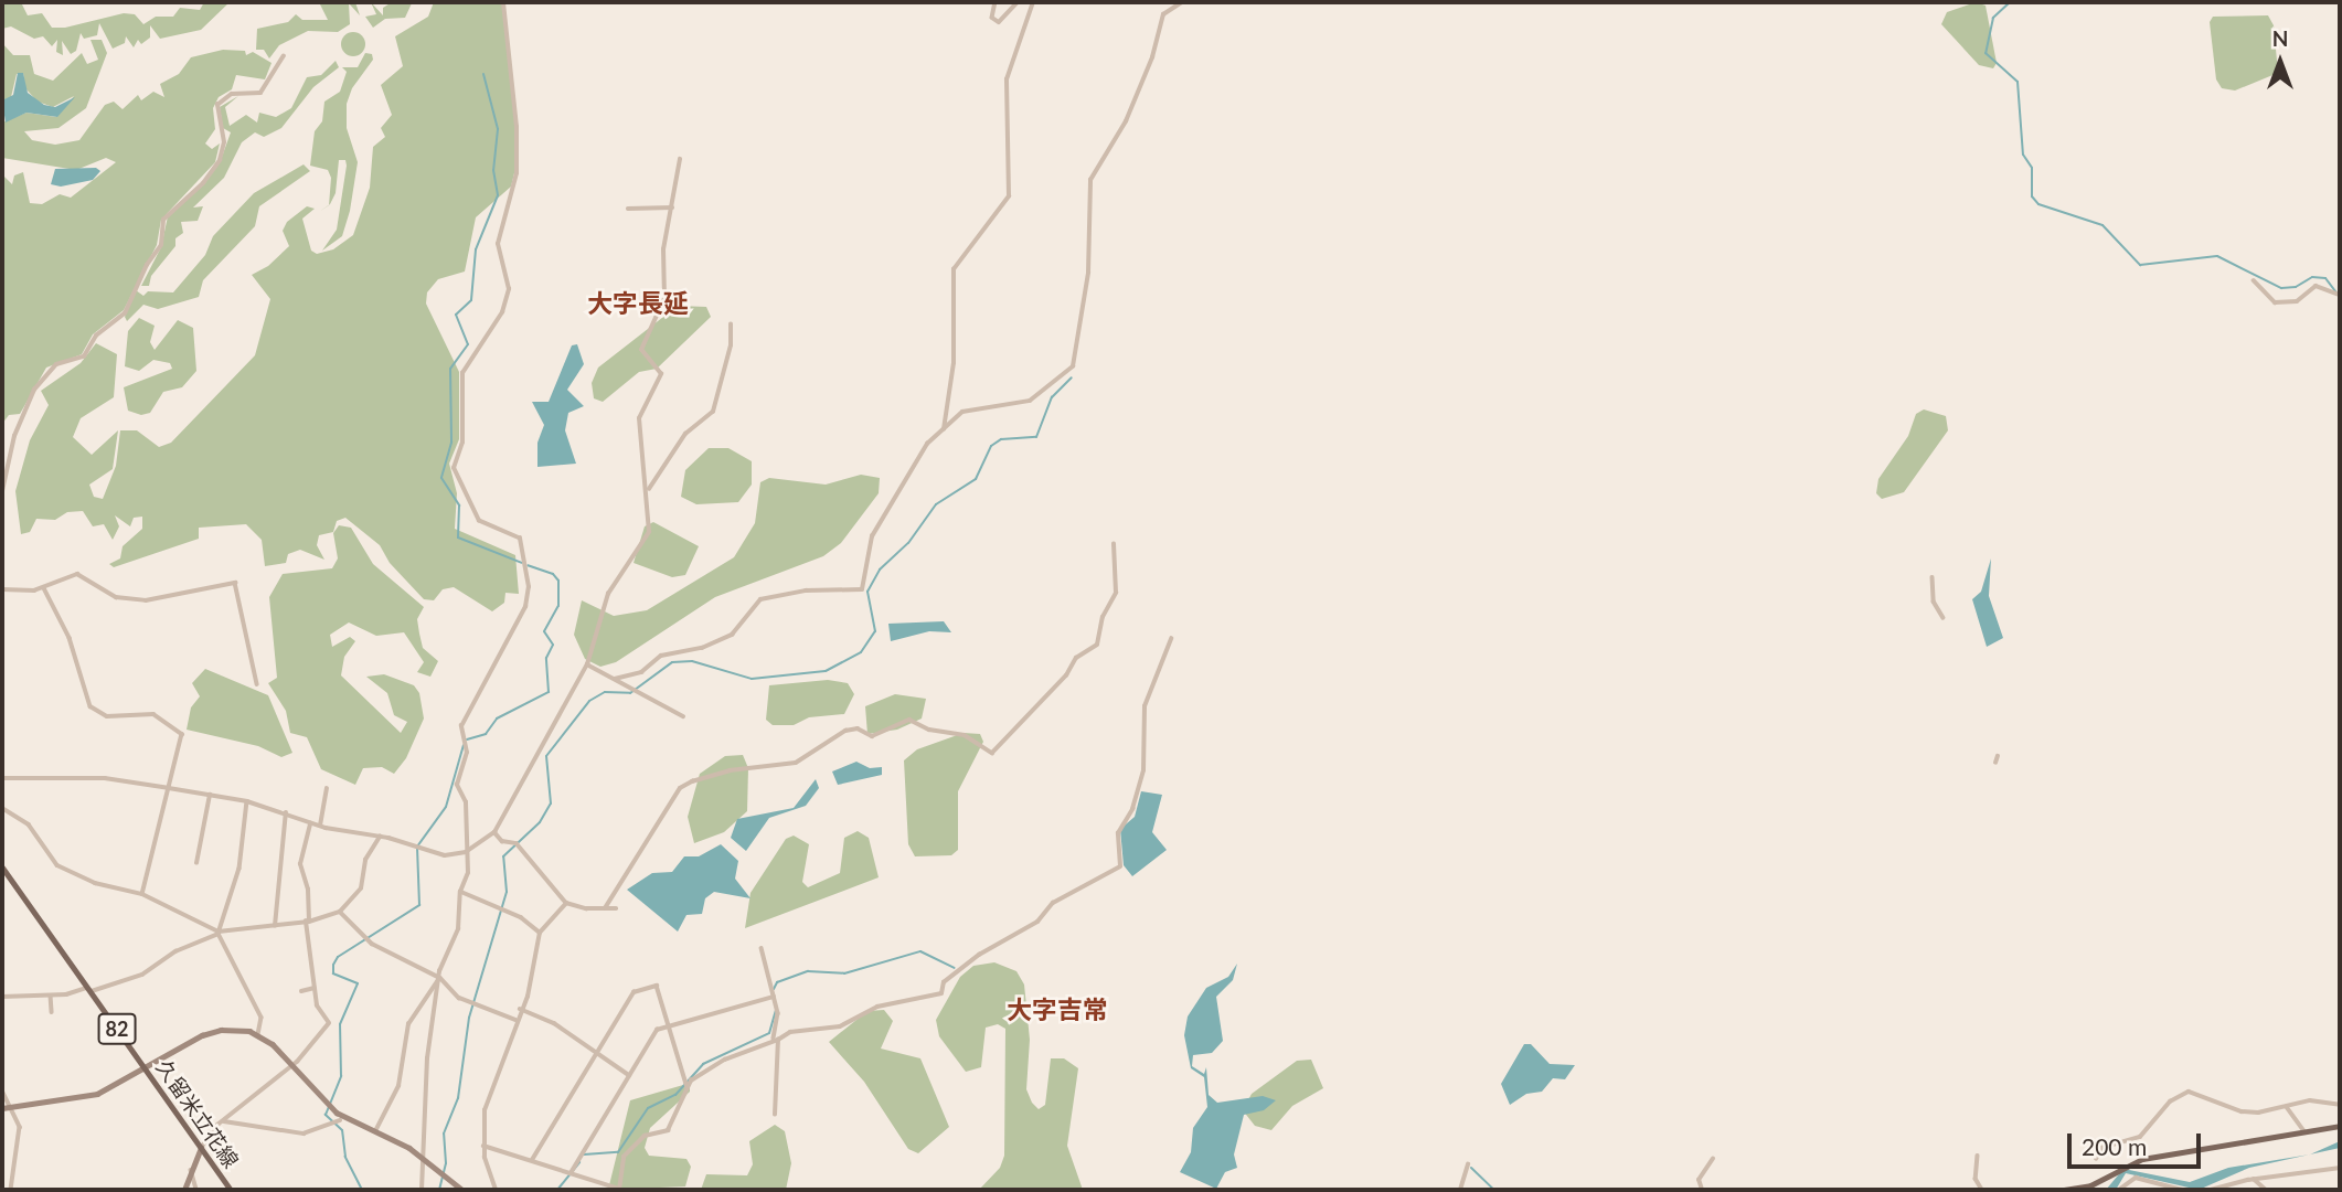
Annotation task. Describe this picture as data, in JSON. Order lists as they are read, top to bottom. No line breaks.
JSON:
{"streets":{"main road":["82","久留米立花線"]},"districts":["大字長延","大字吉常"],"scale_bar":"200 m","north":"top"}
